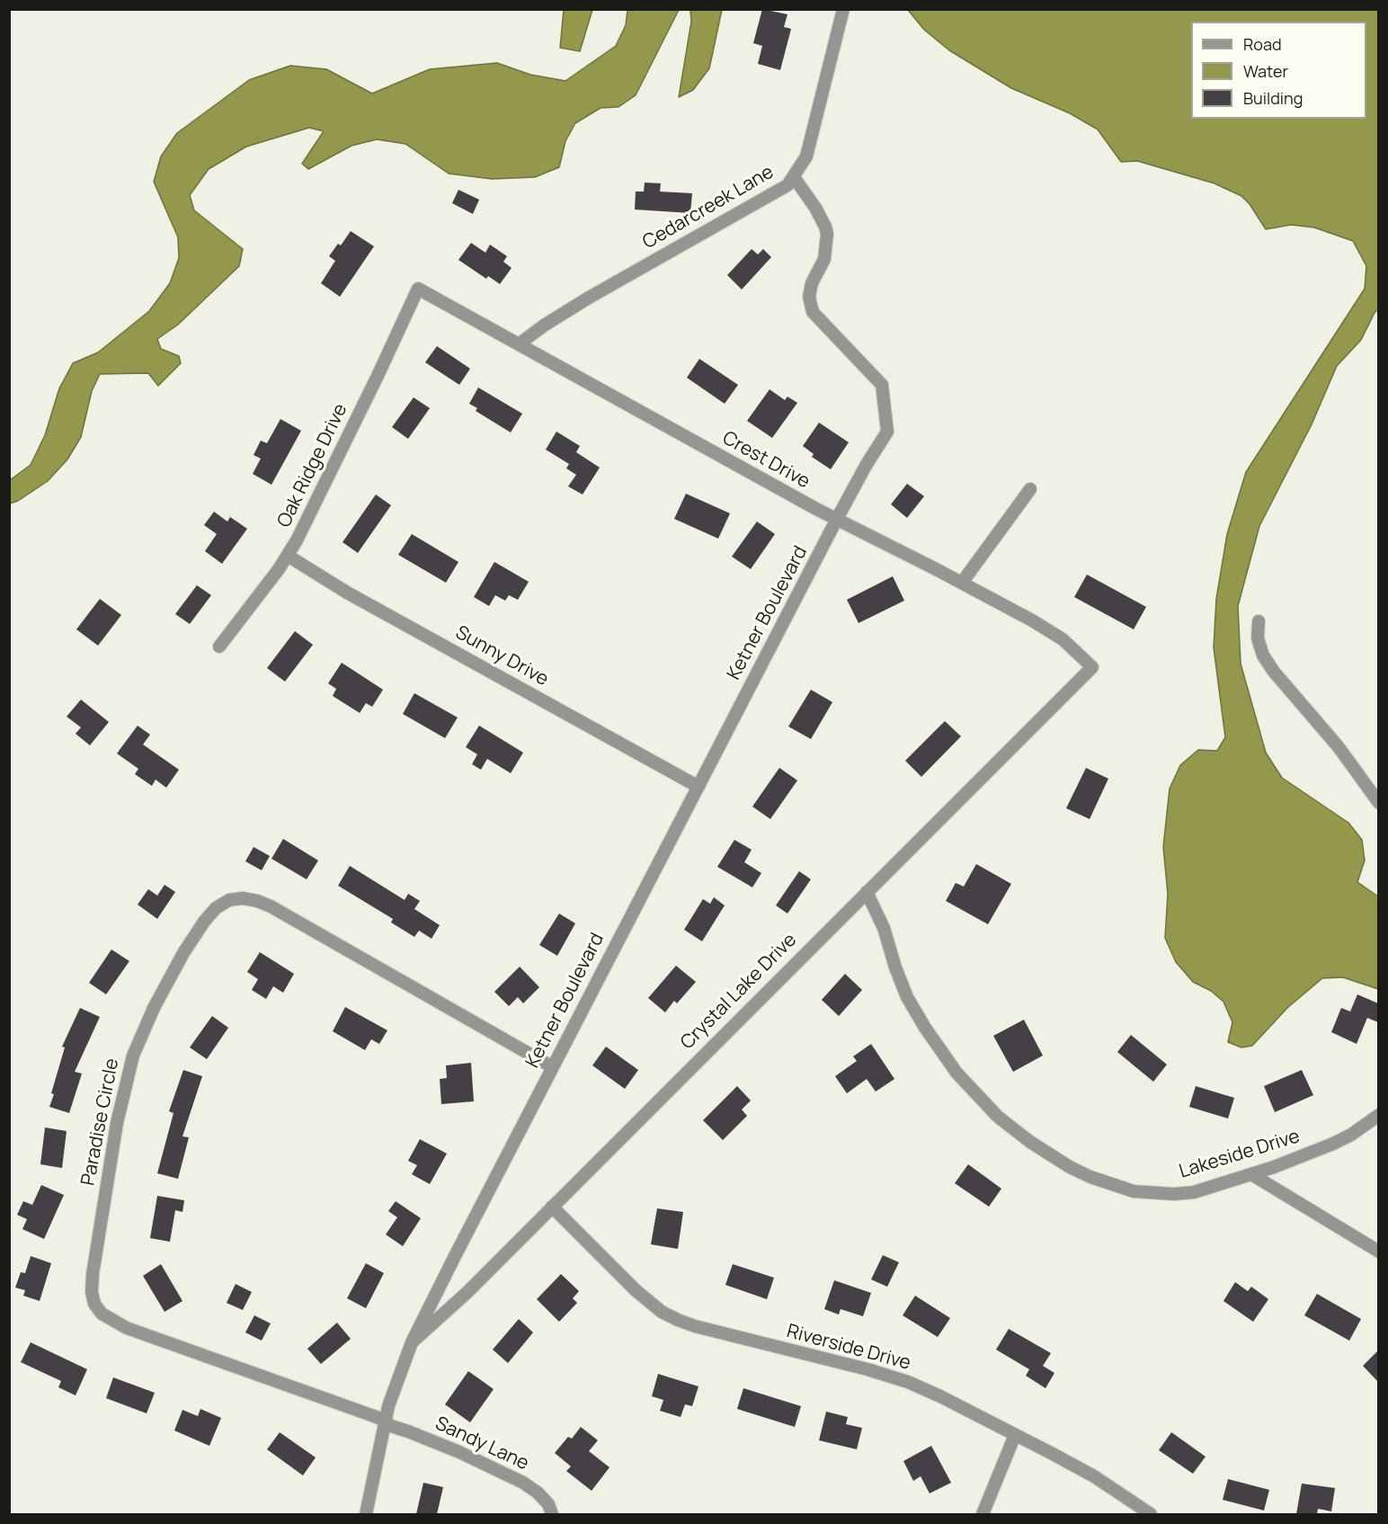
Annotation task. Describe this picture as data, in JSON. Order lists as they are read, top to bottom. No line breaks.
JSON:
{"streets":{"street":["Cedarcreek Lane","Crest Drive","Oak Ridge Drive","Ketner Boulevard","Sunny Drive","Crystal Lake Drive","Paradise Circle","Lakeside Drive","Riverside Drive","Sandy Lane"]},"crossings":[["Cedarcreek Lane","Crest Drive"],["Cedarcreek Lane","Ketner Boulevard"],["Crest Drive","Oak Ridge Drive"],["Crest Drive","Ketner Boulevard"],["Crest Drive","Crystal Lake Drive"],["Oak Ridge Drive","Sunny Drive"],["Ketner Boulevard","Sunny Drive"],["Ketner Boulevard","Crystal Lake Drive"],["Ketner Boulevard","Paradise Circle"],["Ketner Boulevard","Sandy Lane"],["Crystal Lake Drive","Lakeside Drive"],["Crystal Lake Drive","Riverside Drive"],["Paradise Circle","Sandy Lane"]],"legend":["Road","Water","Building"]}
